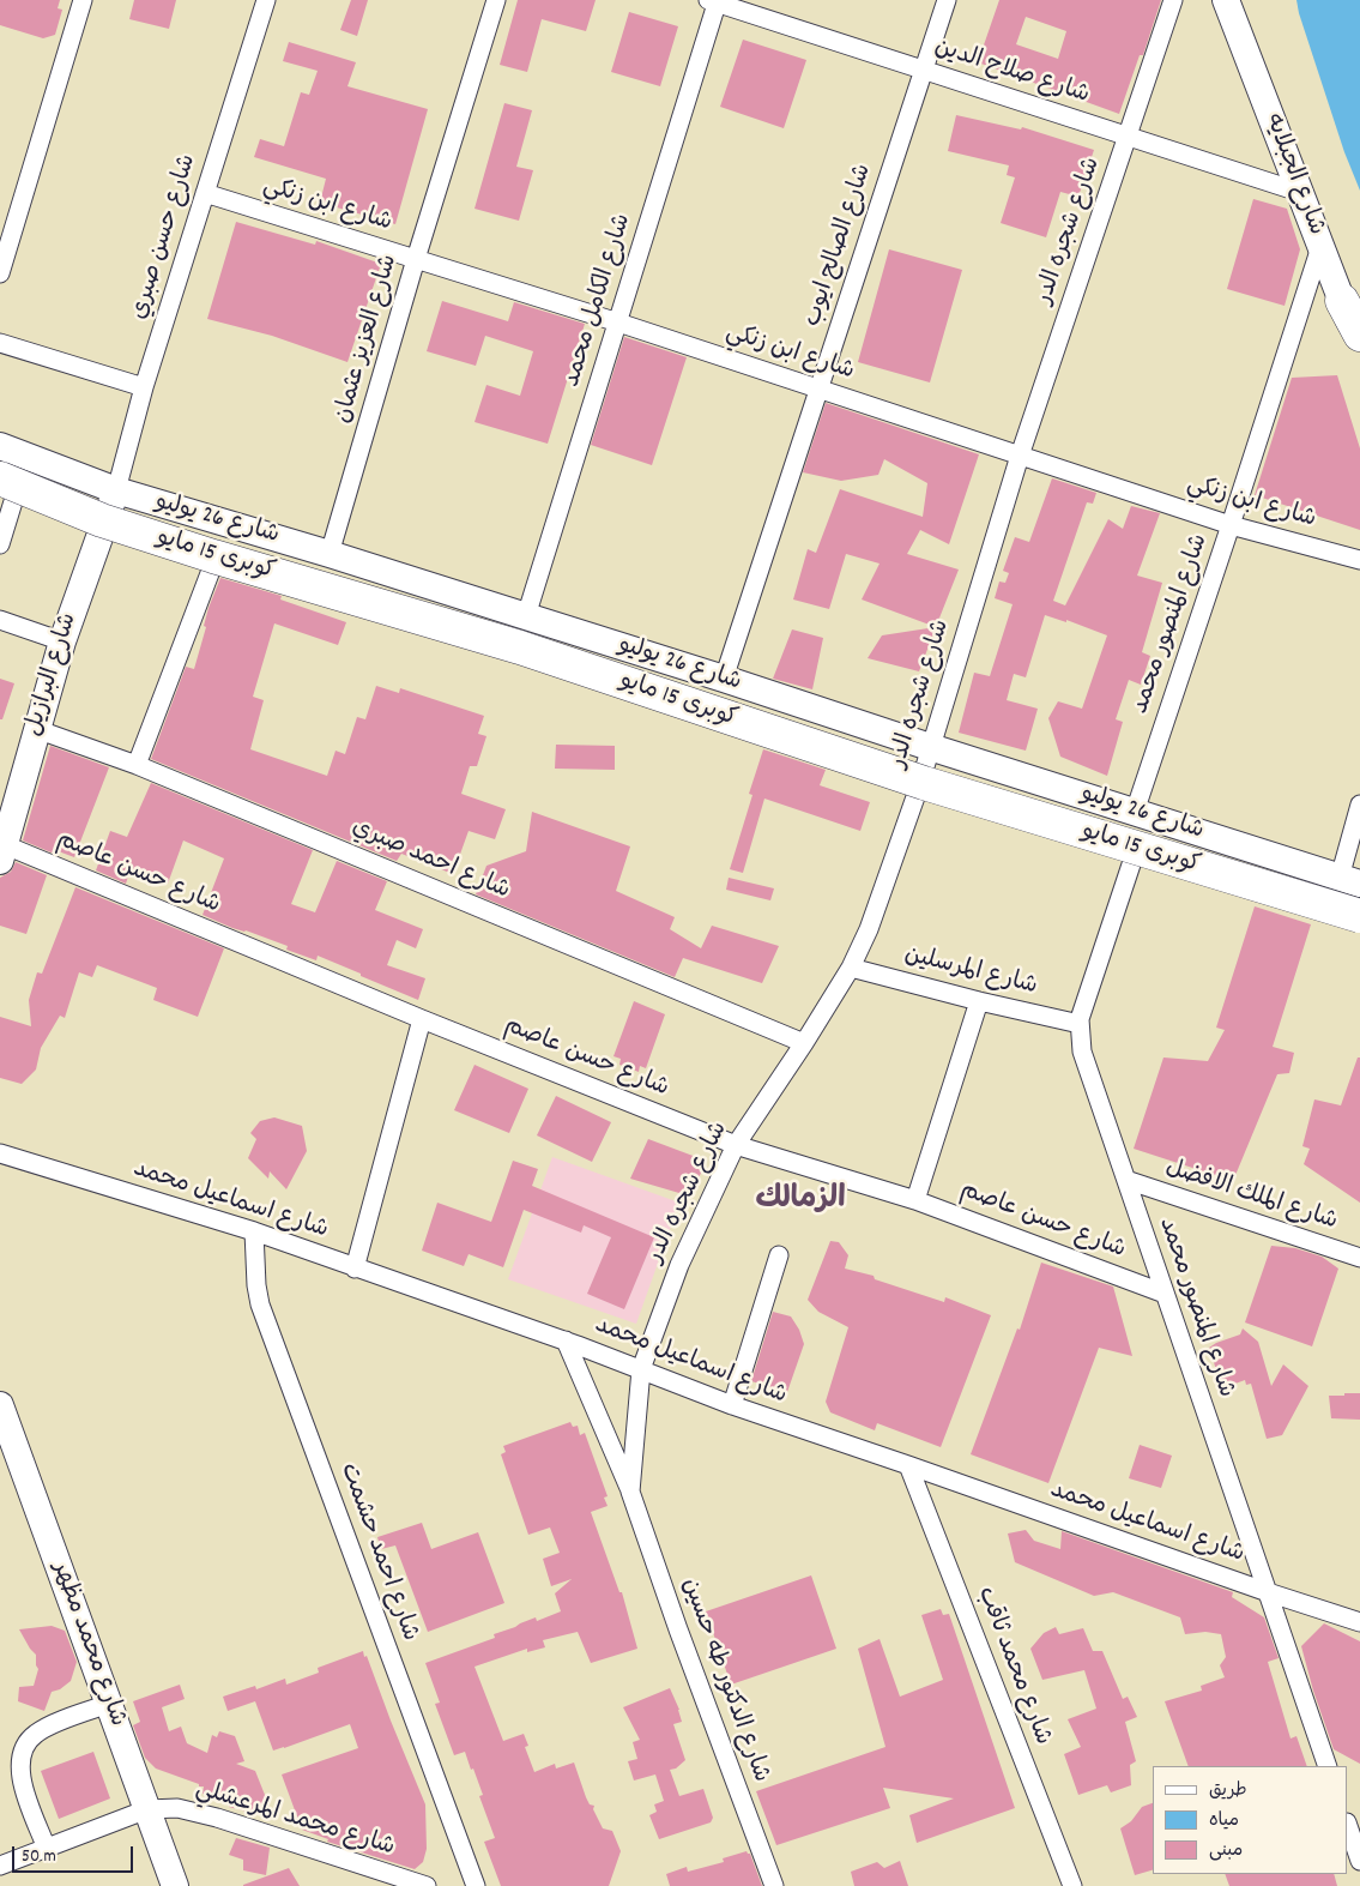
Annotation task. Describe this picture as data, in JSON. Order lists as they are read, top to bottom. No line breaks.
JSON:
{"streets":{"highway":["كوبرى 15 مايو"],"street":["شارع صلاح الدين","شارع الجبلايه","شارع ابن زنكي","شارع شجره الدر","شارع حسن صبري","شارع الصالح ايوب","شارع الكامل محمد","شارع العزيز عثمان","شارع 26 يوليو","شارع المنصور محمد","شارع البرازيل","شارع احمد صبري","شارع حسن عاصم","شارع المرسلين","شارع الملك الافضل","شارع اسماعيل محمد","شارع احمد حشمت","شارع محمد مظهر","شارع محمد ثاقب","شارع الدكتور طه حسين","شارع محمد المرعشلي"]},"crossings":[["شارع صلاح الدين","شارع الجبلايه"],["شارع صلاح الدين","شارع شجره الدر"],["شارع صلاح الدين","شارع الصالح ايوب"],["شارع صلاح الدين","شارع الكامل محمد"],["شارع الجبلايه","شارع المنصور محمد"],["شارع ابن زنكي","شارع شجره الدر"],["شارع ابن زنكي","شارع حسن صبري"],["شارع ابن زنكي","شارع الصالح ايوب"],["شارع ابن زنكي","شارع الكامل محمد"],["شارع ابن زنكي","شارع العزيز عثمان"],["شارع ابن زنكي","شارع المنصور محمد"],["شارع شجره الدر","شارع 26 يوليو"],["شارع شجره الدر","شارع احمد صبري"],["شارع شجره الدر","شارع حسن عاصم"],["شارع شجره الدر","شارع المرسلين"],["شارع شجره الدر","شارع اسماعيل محمد"],["شارع شجره الدر","شارع الدكتور طه حسين"],["شارع حسن صبري","شارع 26 يوليو"],["شارع حسن صبري","شارع البرازيل"],["شارع الصالح ايوب","شارع 26 يوليو"],["شارع الكامل محمد","شارع 26 يوليو"],["شارع العزيز عثمان","شارع 26 يوليو"],["شارع 26 يوليو","كوبرى 15 مايو"],["شارع 26 يوليو","شارع المنصور محمد"],["شارع 26 يوليو","شارع البرازيل"],["شارع المنصور محمد","شارع حسن عاصم"],["شارع المنصور محمد","شارع المرسلين"],["شارع المنصور محمد","شارع الملك الافضل"],["شارع المنصور محمد","شارع اسماعيل محمد"],["شارع البرازيل","شارع احمد صبري"],["شارع البرازيل","شارع حسن عاصم"],["شارع اسماعيل محمد","شارع احمد حشمت"],["شارع اسماعيل محمد","شارع محمد ثاقب"],["شارع اسماعيل محمد","شارع الدكتور طه حسين"],["شارع محمد مظهر","شارع محمد المرعشلي"]],"districts":["الزمالك"],"legend":["طريق","مياه","مبنى"],"scale_bar":"50 m"}
